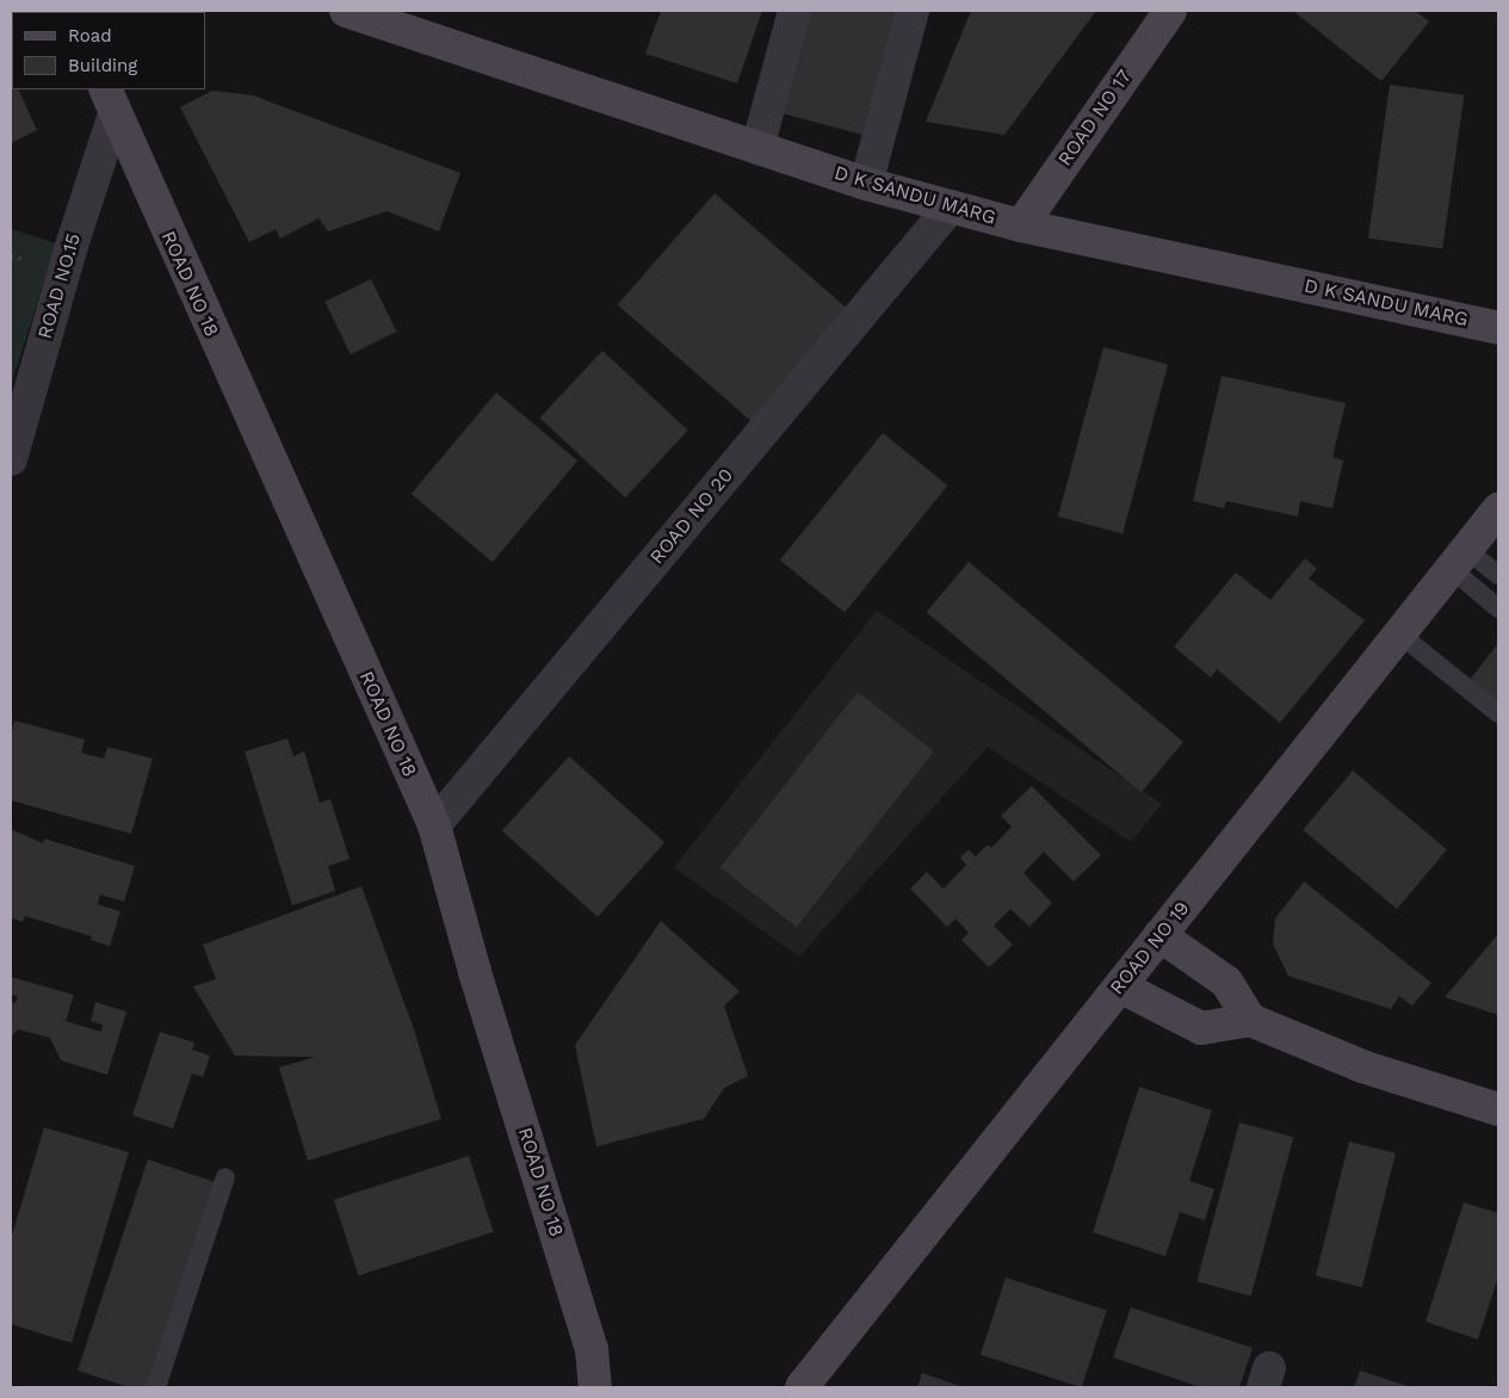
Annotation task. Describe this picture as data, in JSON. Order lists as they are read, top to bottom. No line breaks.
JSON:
{"streets":{"main road":["ROAD NO 17","D K SANDU MARG","ROAD NO 18","ROAD NO 19"],"street":["ROAD NO.15","ROAD NO 20"]},"crossings":[["ROAD NO 17","D K SANDU MARG"],["D K SANDU MARG","ROAD NO 20"],["ROAD NO 18","ROAD NO.15"],["ROAD NO 18","ROAD NO 20"]],"legend":["Road","Building"]}
